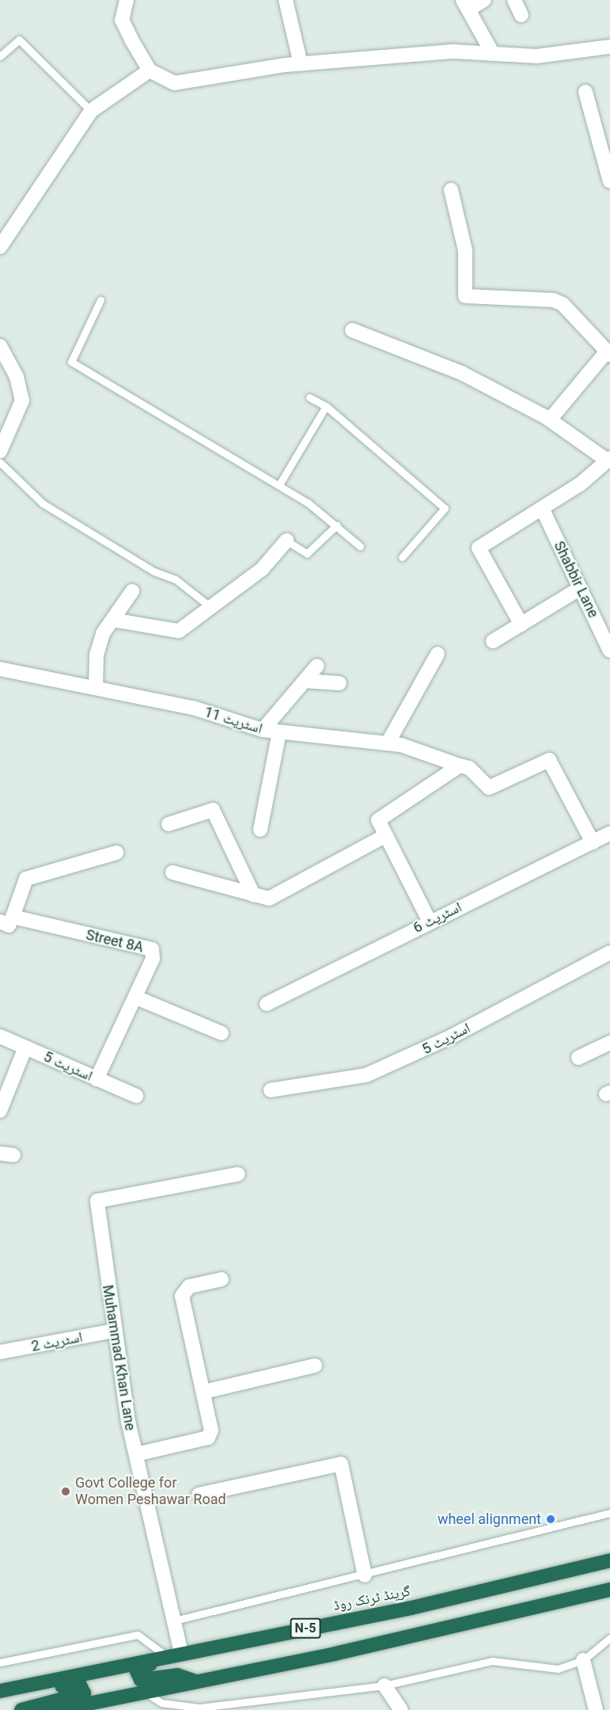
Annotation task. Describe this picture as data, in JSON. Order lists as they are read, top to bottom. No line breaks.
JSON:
{"streets":{"highway":["گرینڈ ٹرنک روڈ","N-5"],"street":["Shabbir Lane","اسٹریٹ 11","اسٹریٹ 6","Street 8A","اسٹریٹ 5","اسٹریٹ 2","Muhammad Khan Lane"]},"crossings":[["اسٹریٹ 11","اسٹریٹ 6"],["Street 8A","اسٹریٹ 5"],["اسٹریٹ 2","Muhammad Khan Lane"],["Muhammad Khan Lane","گرینڈ ٹرنک روڈ"]],"places":["Govt College for Women Peshawar Road","wheel alignment"]}
